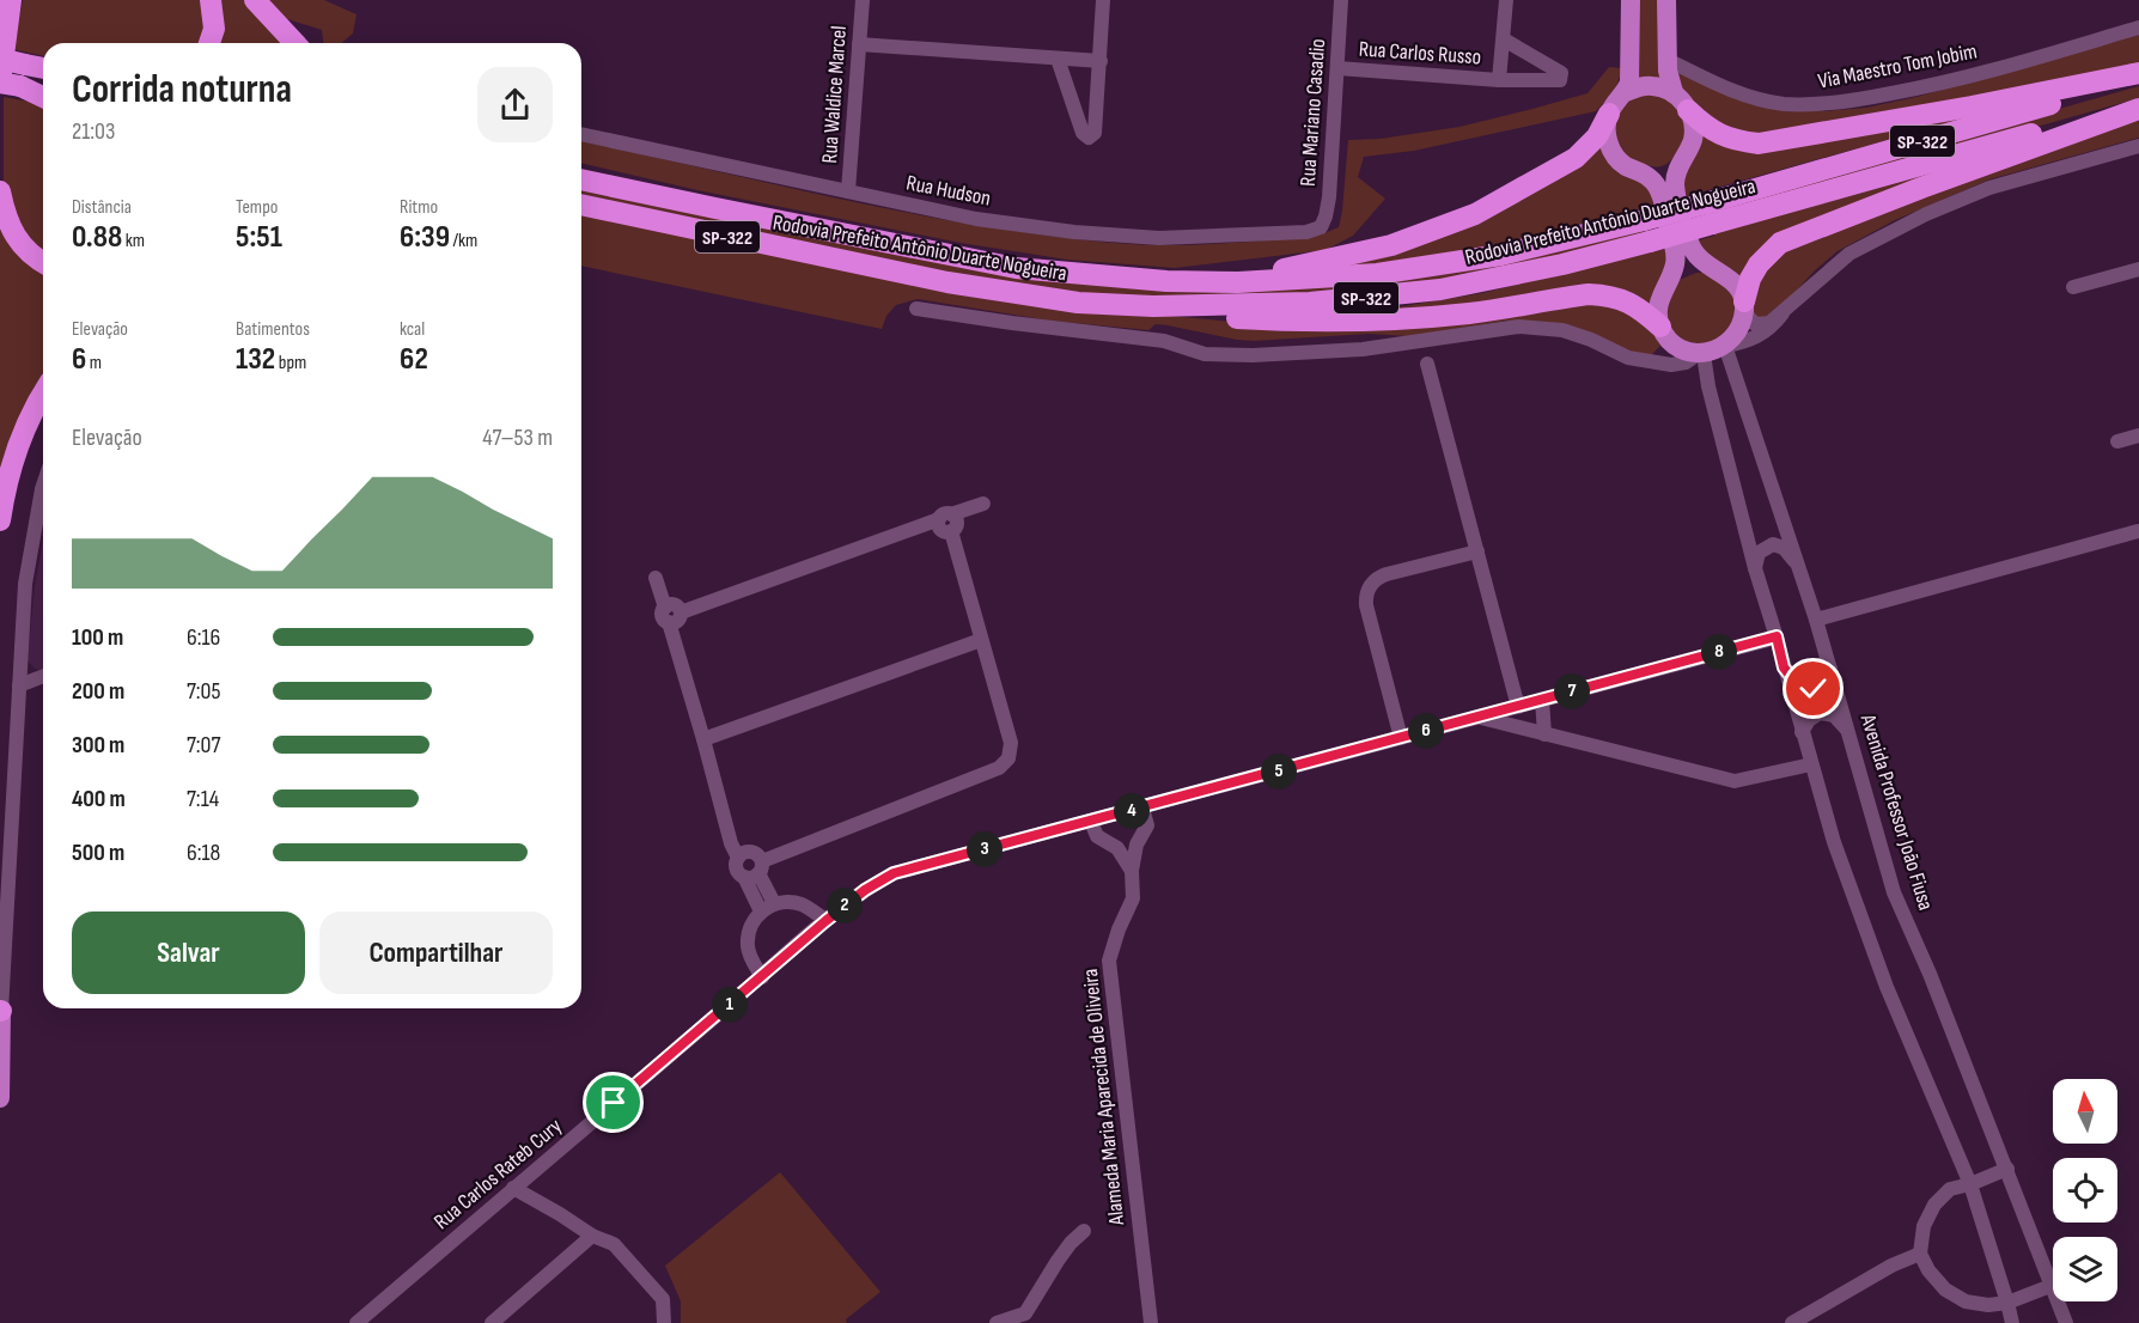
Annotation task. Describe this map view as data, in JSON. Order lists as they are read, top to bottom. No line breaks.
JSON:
{"streets":{"highway":["SP-322","Rodovia Prefeito Antônio Duarte Nogueira"],"street":["Rua Carlos Russo","Via Maestro Tom Jobim","Rua Waldice Marcel","Rua Mariano Casadio","Rua Hudson","Avenida Professor João Fiusa","Alameda Maria Aparecida de Oliveira","Rua Carlos Rateb Cury"]},"crossings":[["Rua Carlos Russo","Rua Mariano Casadio"],["Rua Waldice Marcel","Rua Hudson"],["Rua Mariano Casadio","Rua Hudson"],["Alameda Maria Aparecida de Oliveira","Rua Carlos Rateb Cury"]],"north":"top","page":{"heading":["Corrida noturna","21:03"],"stats":[["Distância","0.88 km"],["Tempo","5:51"],["Ritmo","6:39 /km"],["Elevação","6 m"],["Batimentos","132 bpm"],["kcal","62"]],"chart":["Elevação","47–53 m"],"list":[{"name":"100 m","note":"6:16"},{"name":"200 m","note":"7:05"},{"name":"300 m","note":"7:07"},{"name":"400 m","note":"7:14"},{"name":"500 m","note":"6:18"}],"pins":["8","7","6","5","4","3","2","1"],"buttons":["Salvar","Compartilhar"]}}
